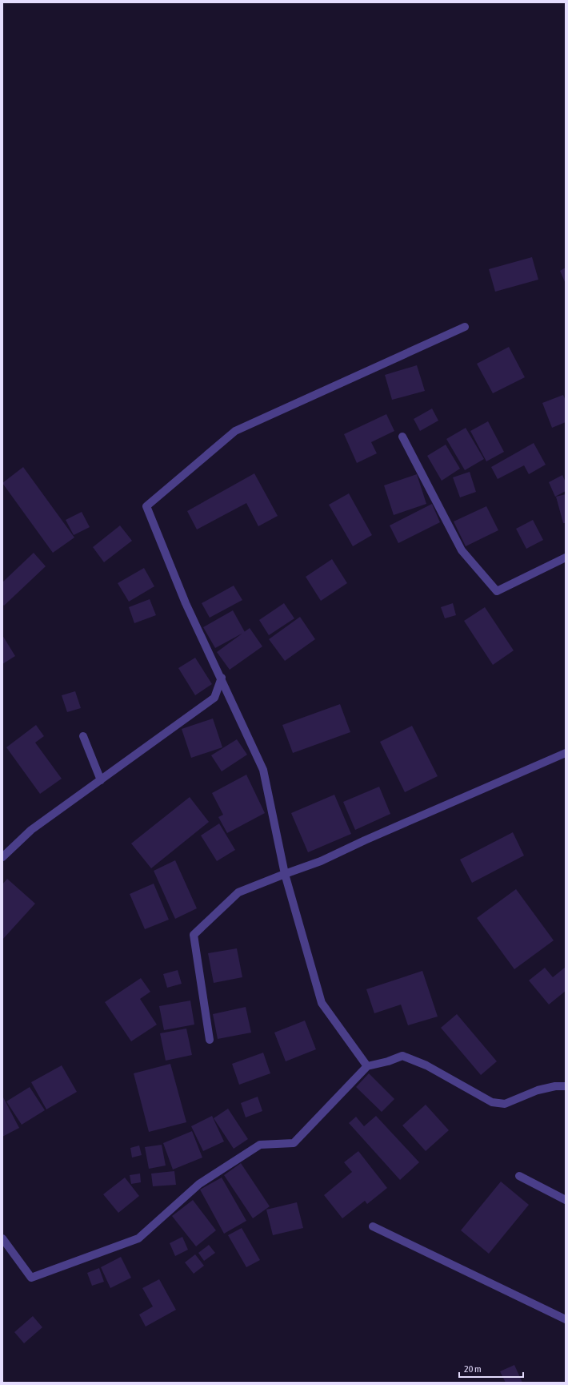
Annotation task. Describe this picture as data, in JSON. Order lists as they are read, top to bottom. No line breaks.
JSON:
{"scale_bar":"20 m"}
